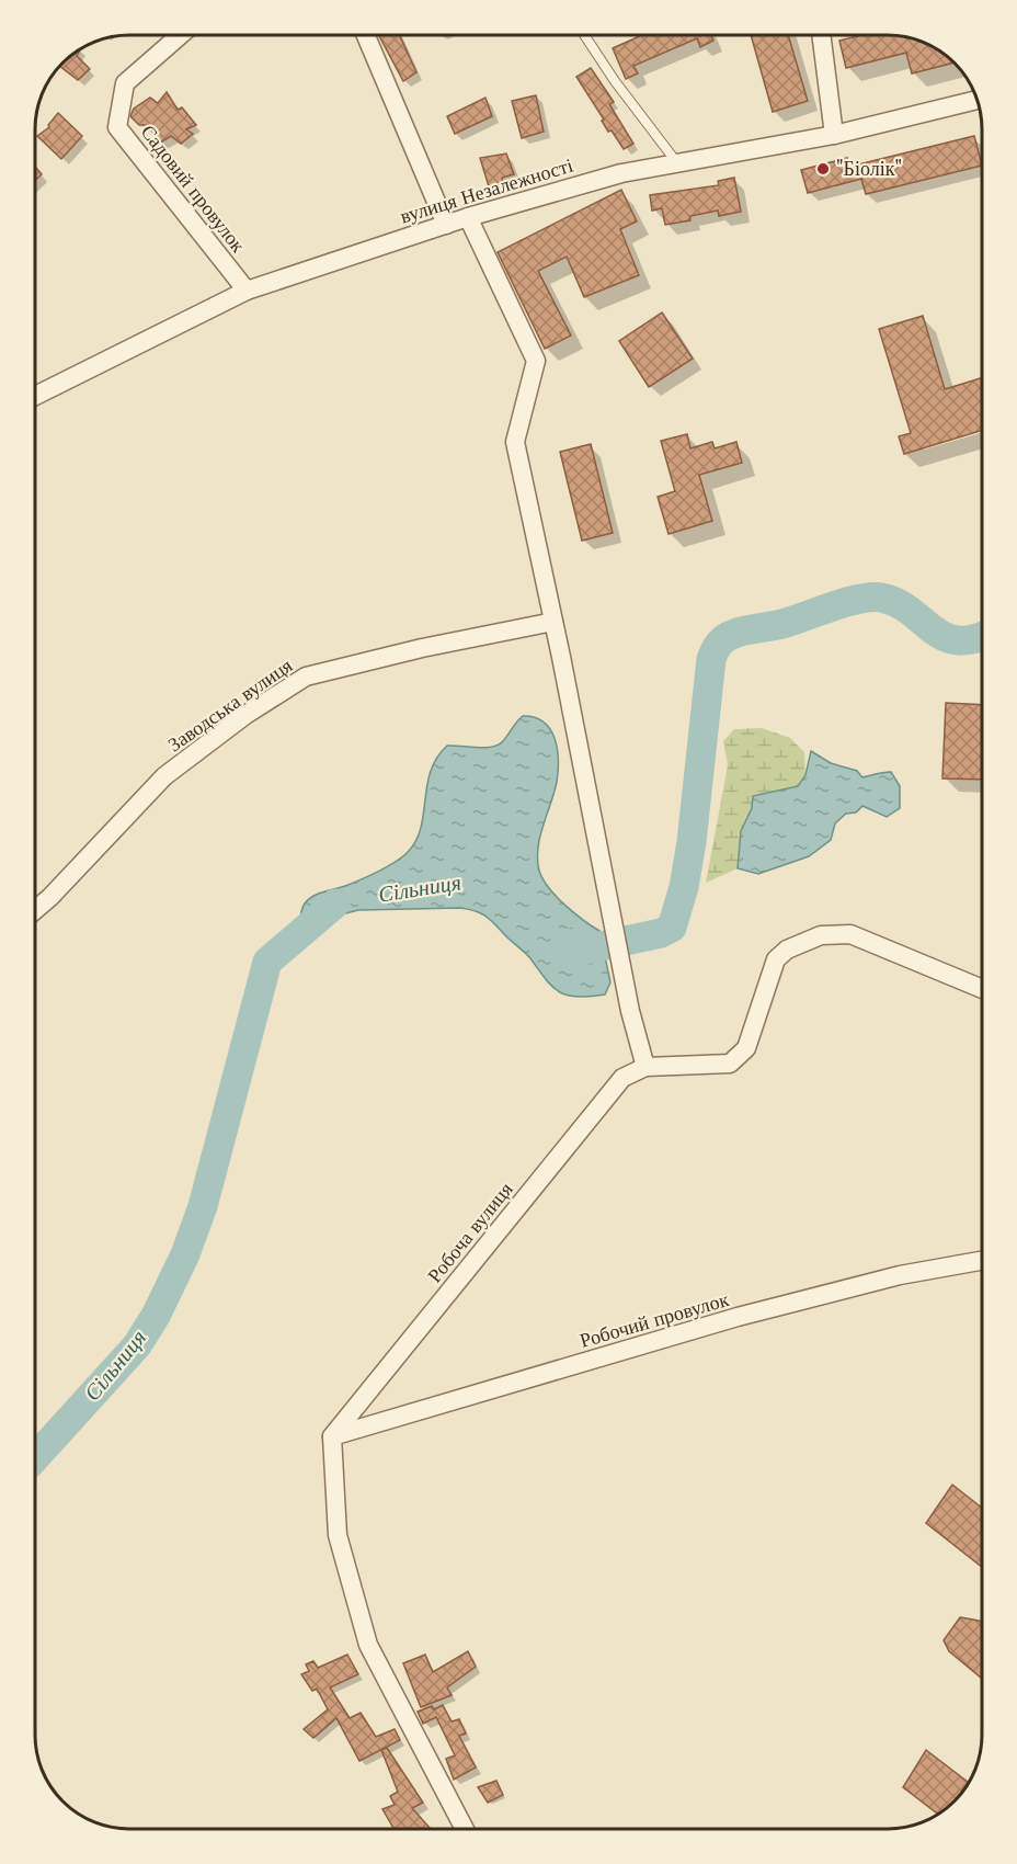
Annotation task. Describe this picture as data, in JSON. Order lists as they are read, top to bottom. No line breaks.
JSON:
{"streets":{"street":["Садовий провулок","вулиця Незалежності","Заводська вулиця","Робоча вулиця","Робочий провулок"]},"crossings":[["Садовий провулок","вулиця Незалежності"],["Робоча вулиця","Робочий провулок"]],"water":["Сільниця"],"places":["\"Біолік\""]}
